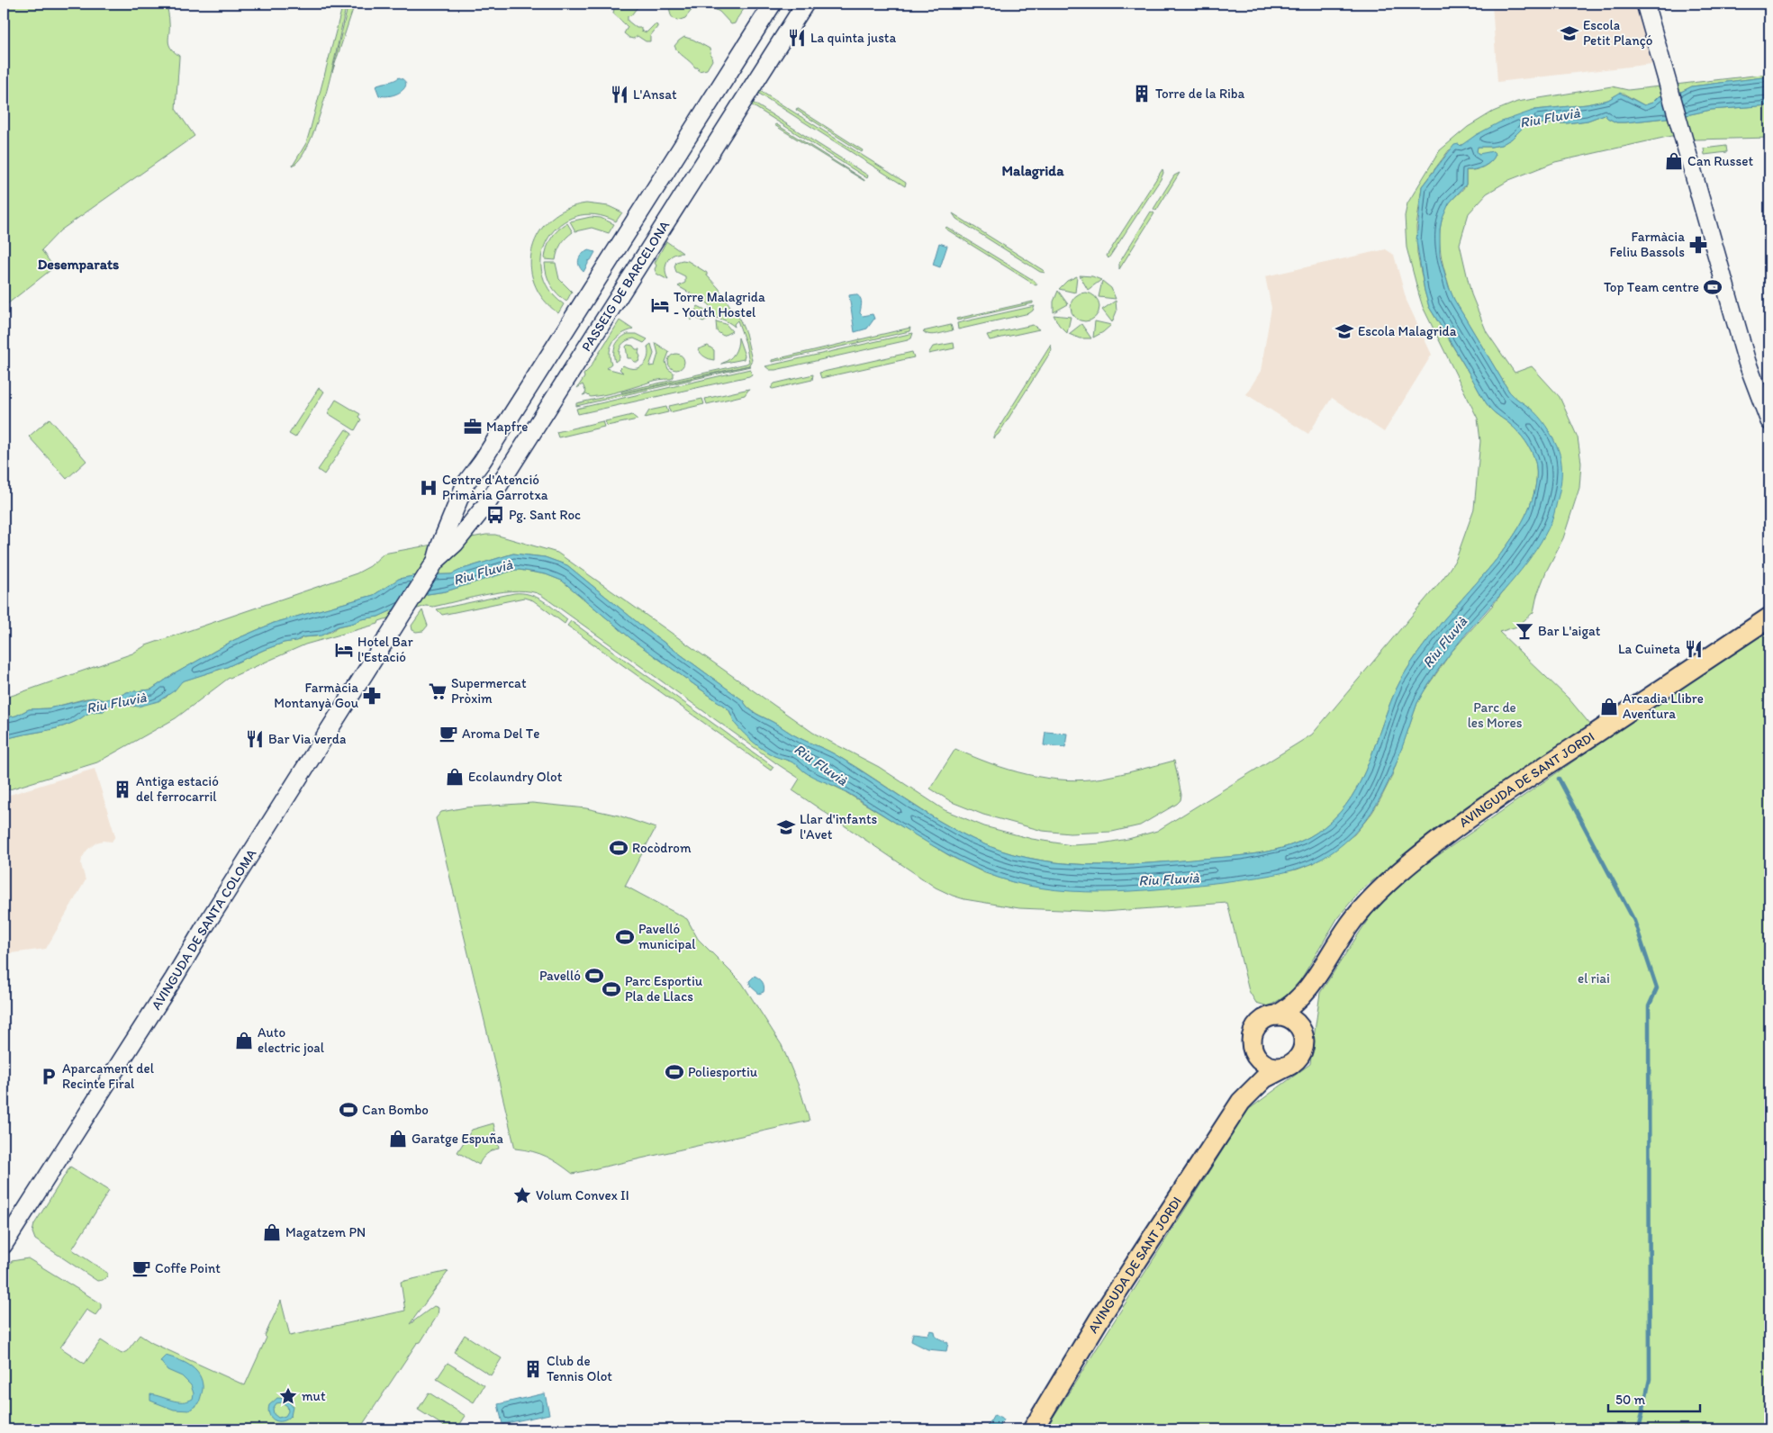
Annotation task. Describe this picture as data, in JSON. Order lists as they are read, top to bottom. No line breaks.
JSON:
{"streets":{"main road":["PASSEIG DE BARCELONA","AVINGUDA DE SANT JORDI","AVINGUDA DE SANTA COLOMA"]},"crossings":[["PASSEIG DE BARCELONA","AVINGUDA DE SANTA COLOMA"]],"districts":["Malagrida","Desemparats"],"water":["Riu Fluvià"],"parks":["Parc de les Mores","el riai"],"places":{"school or university":["Escola Petit Plançó","Escola Malagrida","Llar d'infants l'Avet"],"restaurant":["La quinta justa","L'Ansat","La Cuineta","Bar Via verda"],"building":["Torre de la Riba","Antiga estació del ferrocarril","Club de Tennis Olot"],"shop":["Can Russet","Arcadia Llibre Aventura","Ecolaundry Olot","Auto electric joal","Garatge Espuña","Magatzem PN"],"pharmacy":["Farmàcia Feliu Bassols","Farmàcia Montanyà Gou"],"sports":["Top Team centre","Rocòdrom","Pavelló municipal","Pavelló","Parc Esportiu Pla de Llacs","Poliesportiu","Can Bombo"],"hotel":["Torre Malagrida - Youth Hostel","Hotel Bar l'Estació"],"office":["Mapfre"],"hospital":["Centre d'Atenció Primària Garrotxa"],"bus stop":["Pg. Sant Roc"],"bar":["Bar L'aigat"],"supermarket":["Supermercat Pròxim"],"cafe":["Aroma Del Te","Coffe Point"],"parking":["Aparcament del Recinte Firal"],"place":["Volum Convex II","mut"]},"scale_bar":"50 m"}
